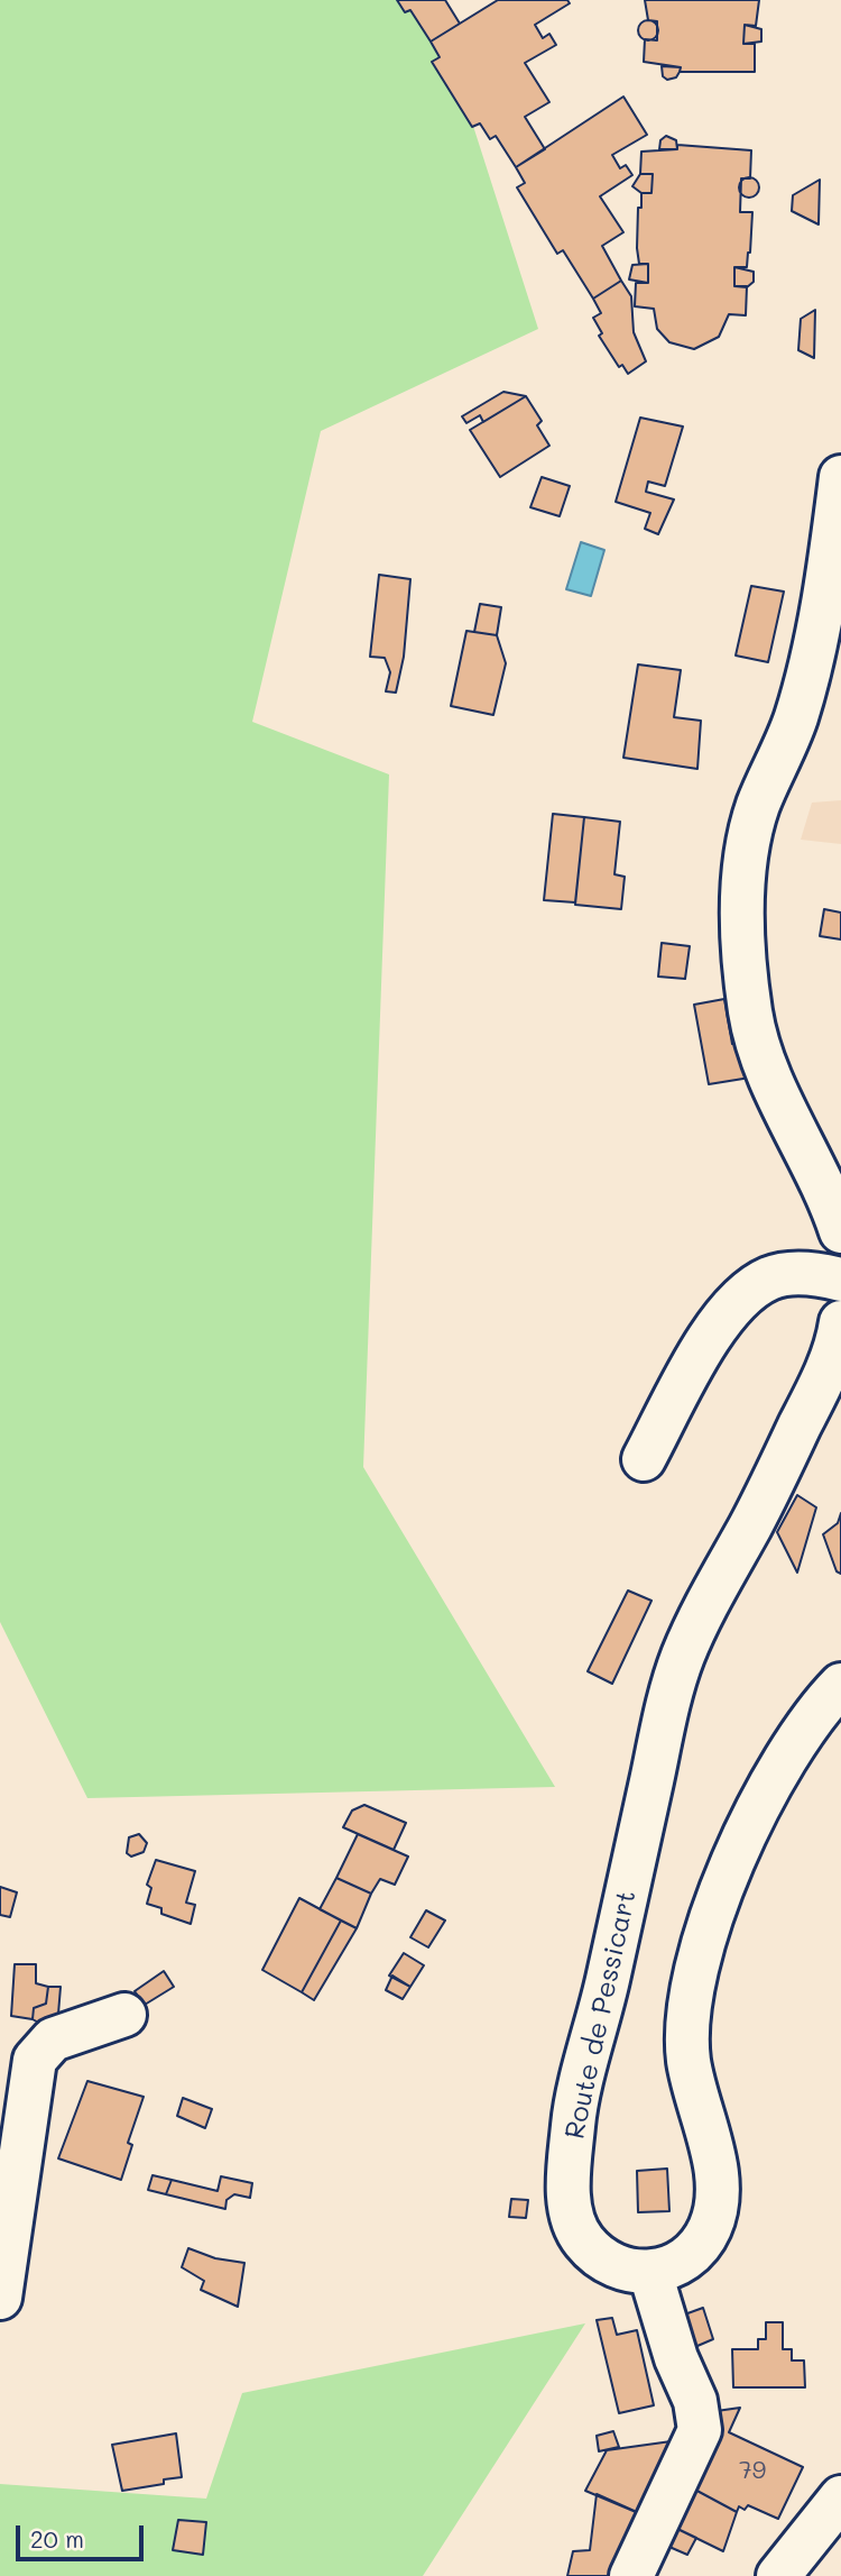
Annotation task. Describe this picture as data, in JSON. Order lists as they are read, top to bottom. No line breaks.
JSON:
{"streets":{"street":["Route de Pessicart"]},"house_numbers":["79"],"scale_bar":"20 m"}
